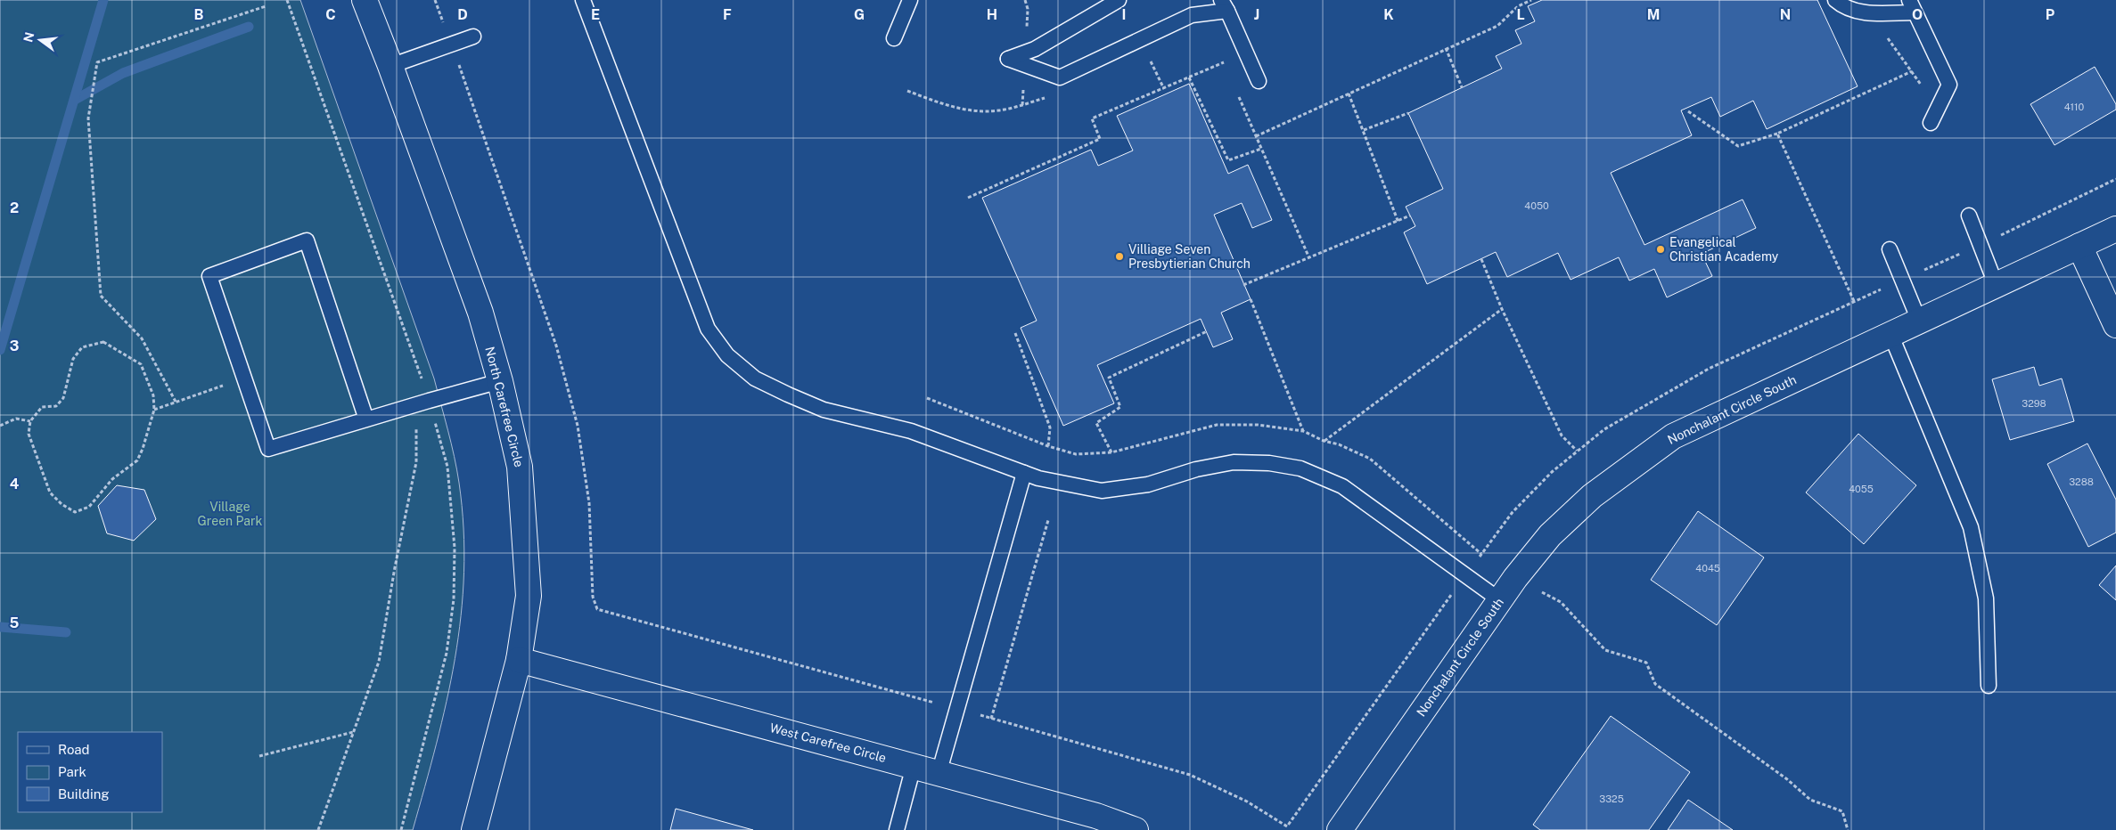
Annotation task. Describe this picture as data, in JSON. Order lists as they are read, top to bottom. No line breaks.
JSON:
{"streets":{"main road":["North Carefree Circle","Nonchalant Circle South","West Carefree Circle"]},"crossings":[["North Carefree Circle","West Carefree Circle"]],"parks":["Village Green Park"],"places":["Evangelical Christian Academy","Villiage Seven Presbytierian Church"],"house_numbers":["4110","4050","3298","3288","4055","4045","3325"],"legend":["Road","Park","Building"],"north":"left","grid":{"columns":["B","C","D","E","F","G","H","I","J","K","L","M","N","O","P"],"rows":["2","3","4","5"]}}
